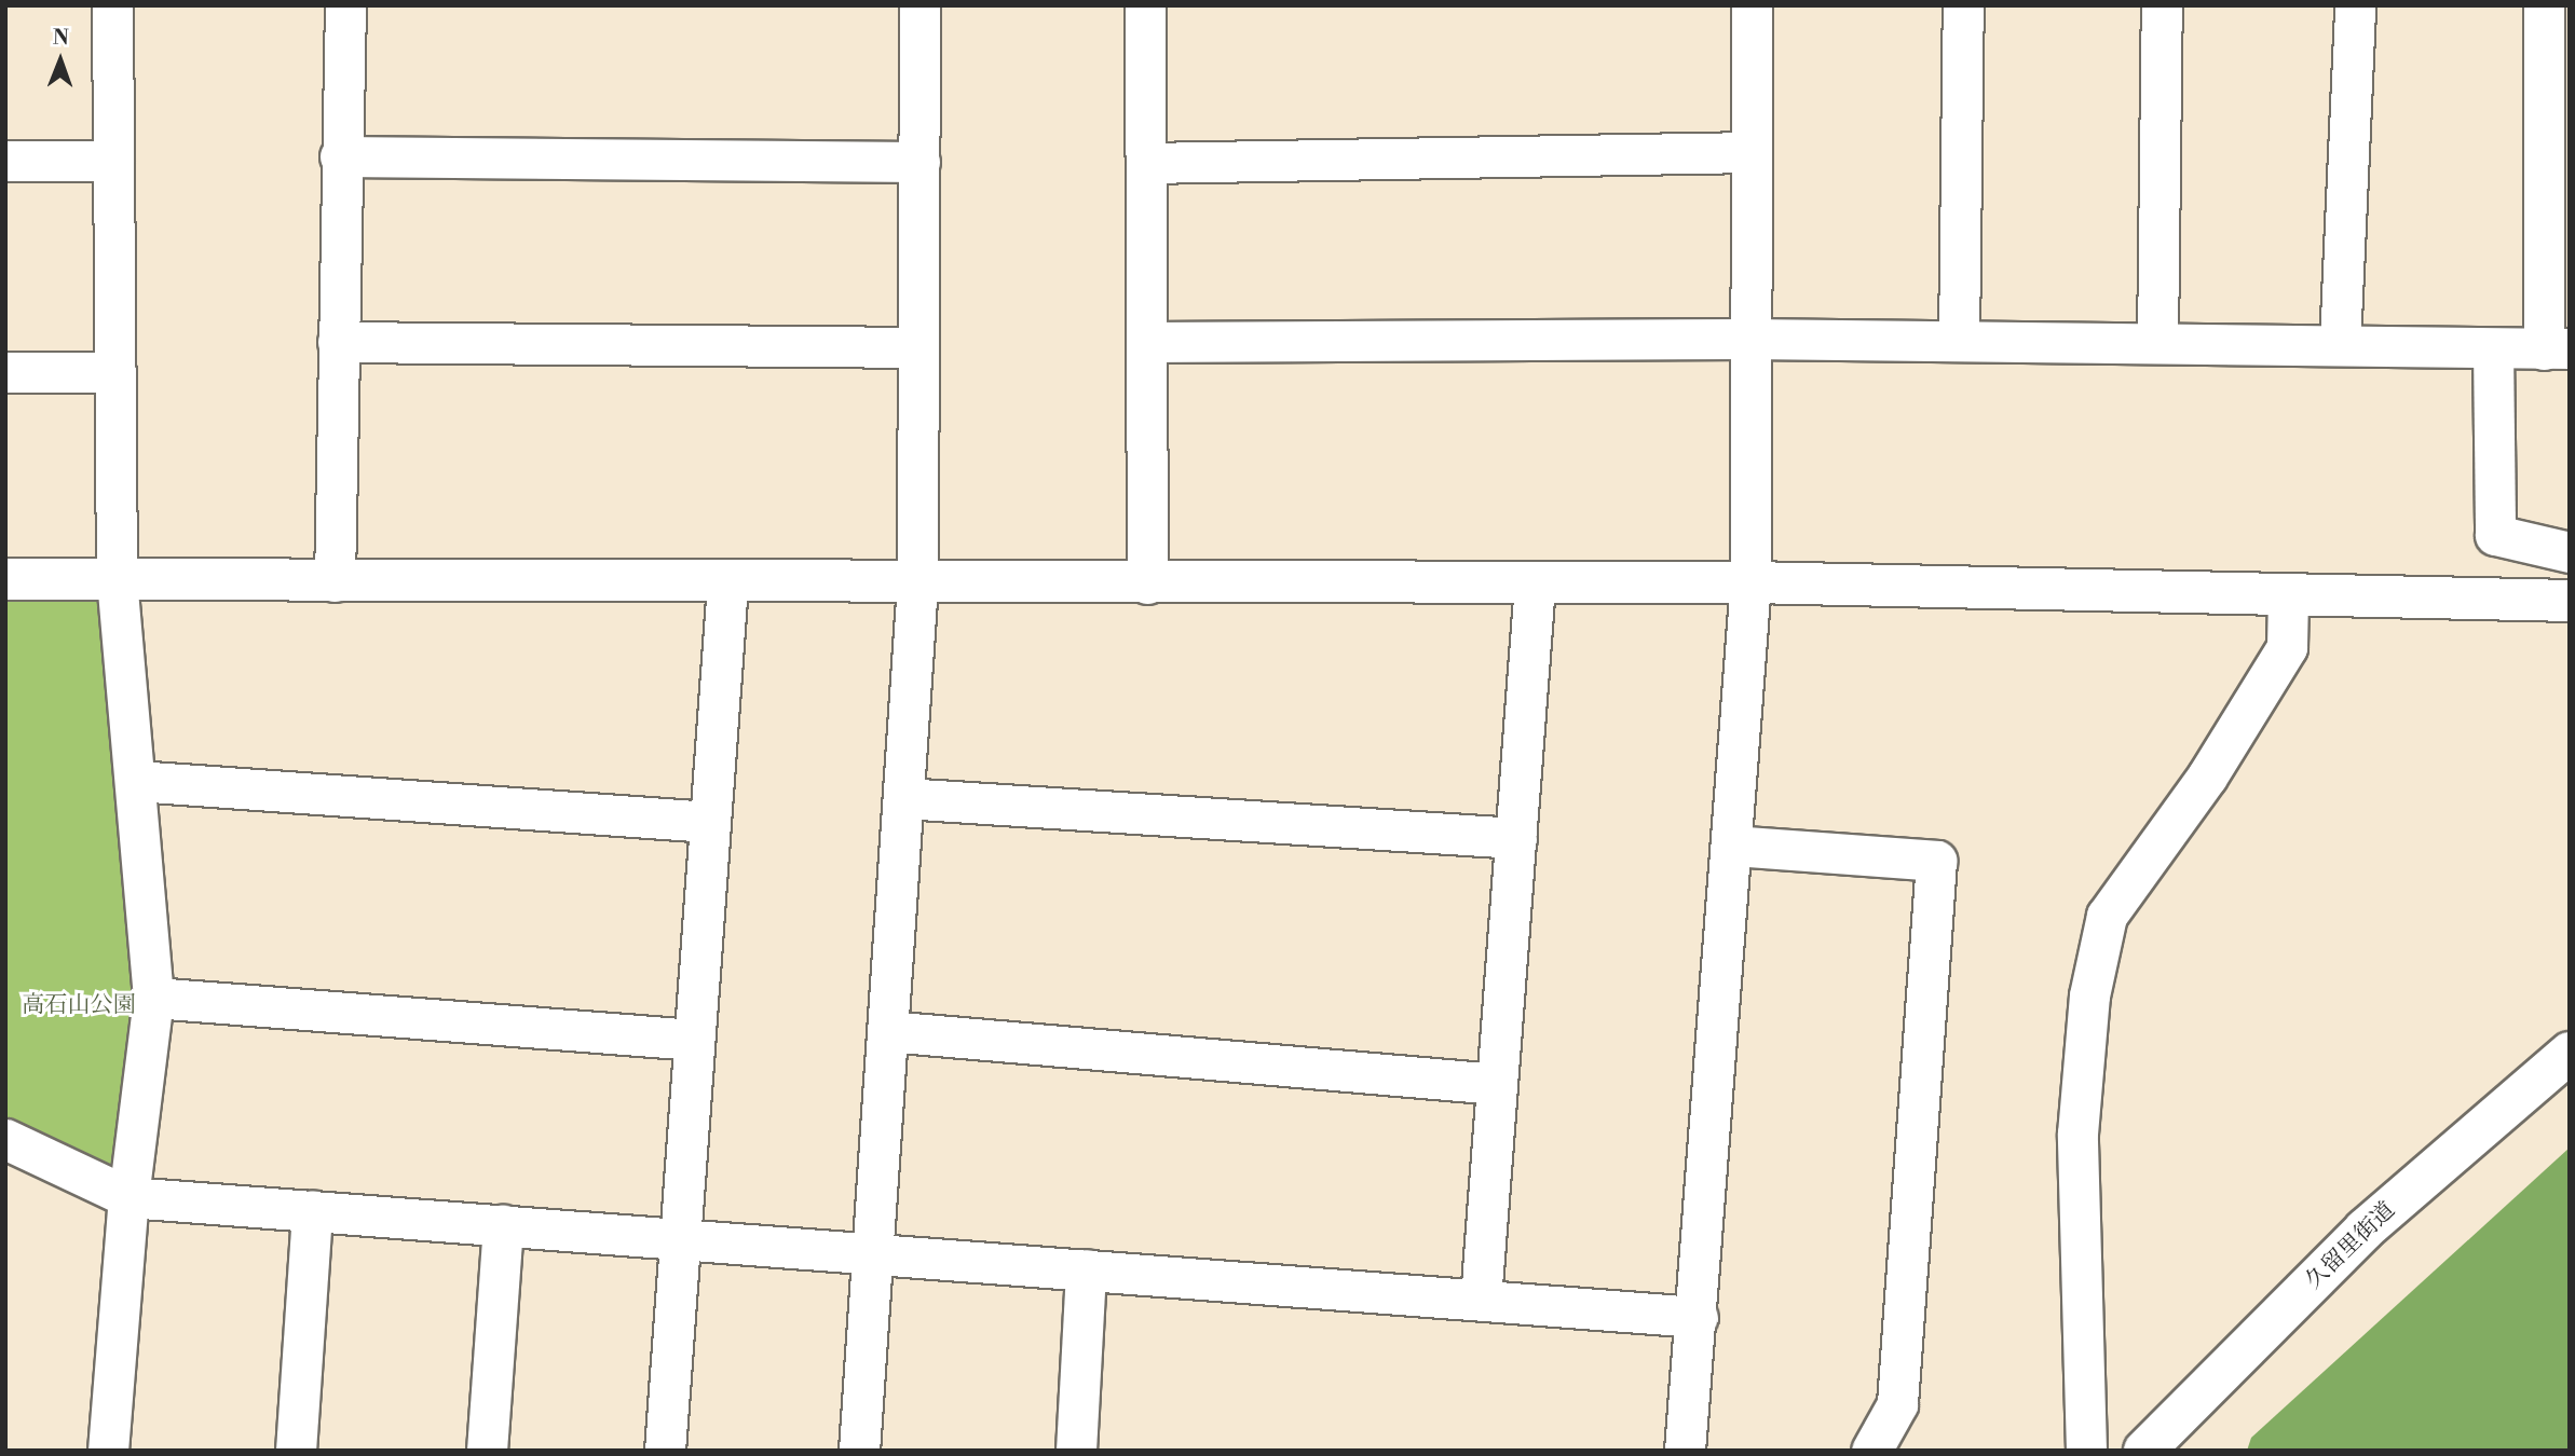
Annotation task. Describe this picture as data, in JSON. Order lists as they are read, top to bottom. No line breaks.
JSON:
{"streets":{"street":["久留里街道"]},"parks":["高石山公園"],"north":"top"}
